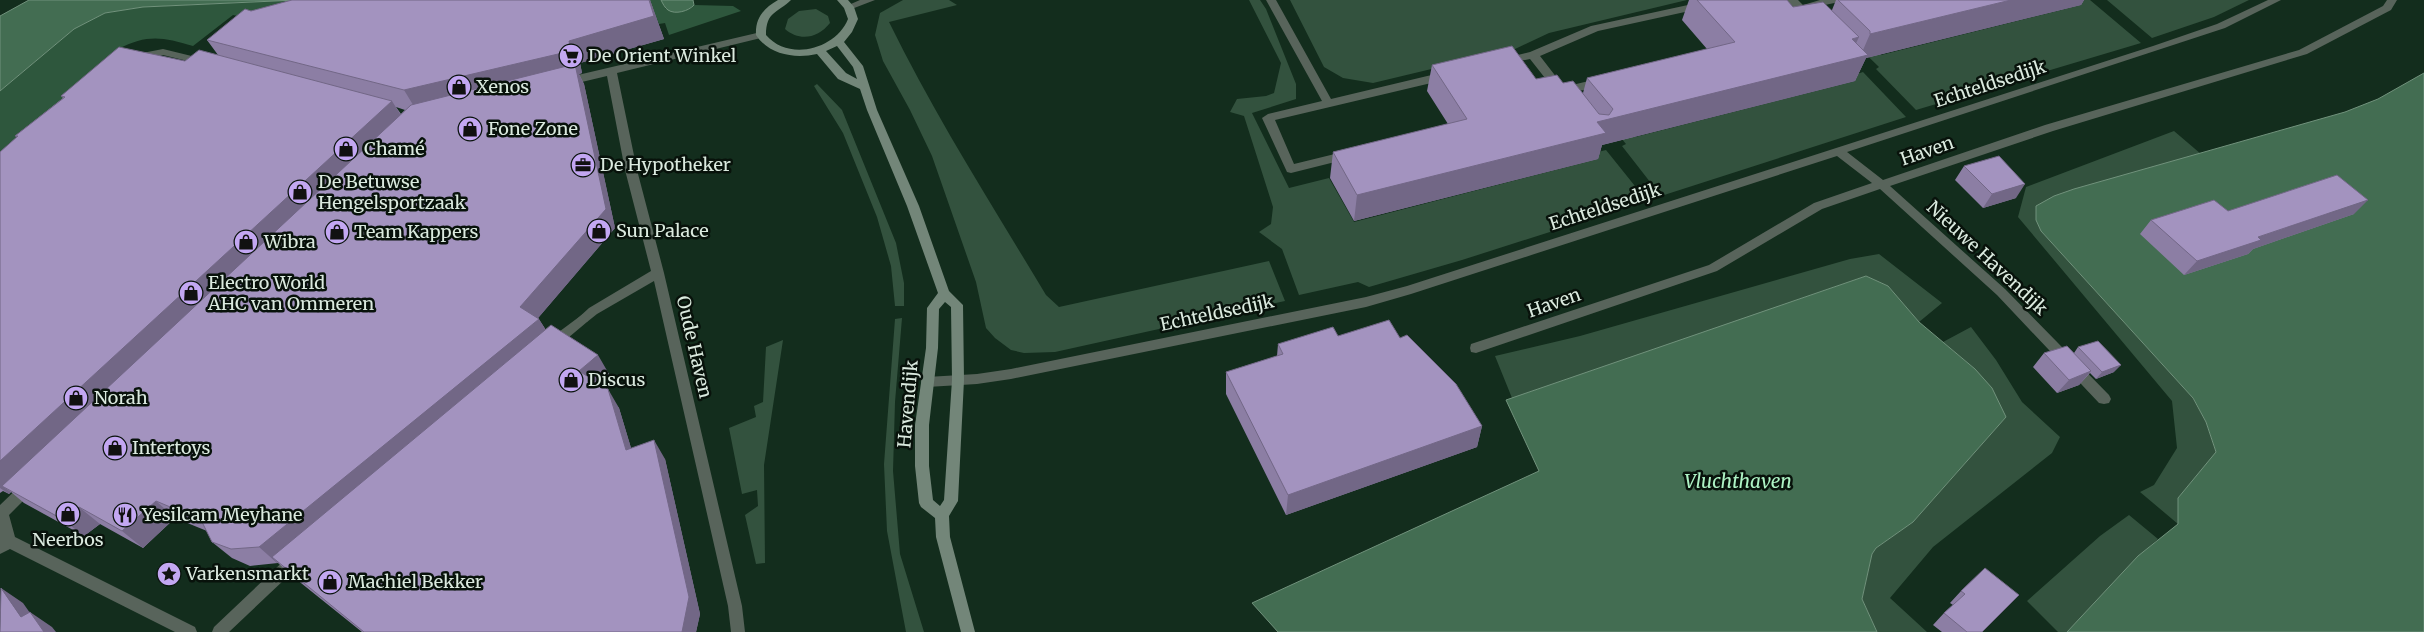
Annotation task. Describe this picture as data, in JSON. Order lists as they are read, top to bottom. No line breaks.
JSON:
{"streets":{"main road":["Havendijk"],"street":["Echteldsedijk","Haven","Nieuwe Havendijk","Oude Haven"]},"crossings":[["Echteldsedijk","Nieuwe Havendijk"],["Echteldsedijk","Havendijk"],["Haven","Nieuwe Havendijk"]],"water":["Vluchthaven"],"places":{"supermarket":["De Orient Winkel"],"shop":["Xenos","Fone Zone","Chamé","De Betuwse Hengelsportzaak","Sun Palace","Team Kappers","Wibra","Electro World AHC van Ommeren","Discus","Norah","Intertoys","Neerbos","Machiel Bekker"],"office":["De Hypotheker"],"restaurant":["Yesilcam Meyhane"],"place":["Varkensmarkt"]}}
